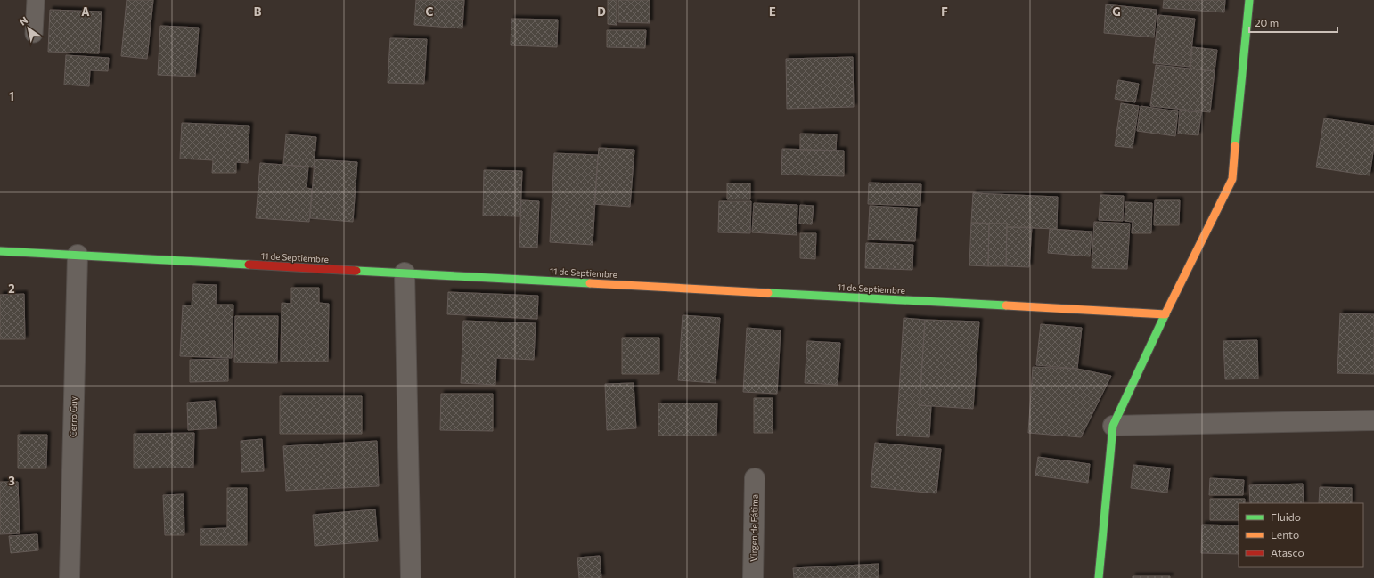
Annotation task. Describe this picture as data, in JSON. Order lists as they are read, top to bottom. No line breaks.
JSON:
{"streets":{"main road":["11 de Septiembre"],"street":["Cerro Guy","Virgen de Fátima"]},"crossings":[["11 de Septiembre","Cerro Guy"]],"legend":["Fluido","Lento","Atasco"],"scale_bar":"20 m","north":"top left","grid":{"columns":["A","B","C","D","E","F","G"],"rows":["1","2","3"]}}
